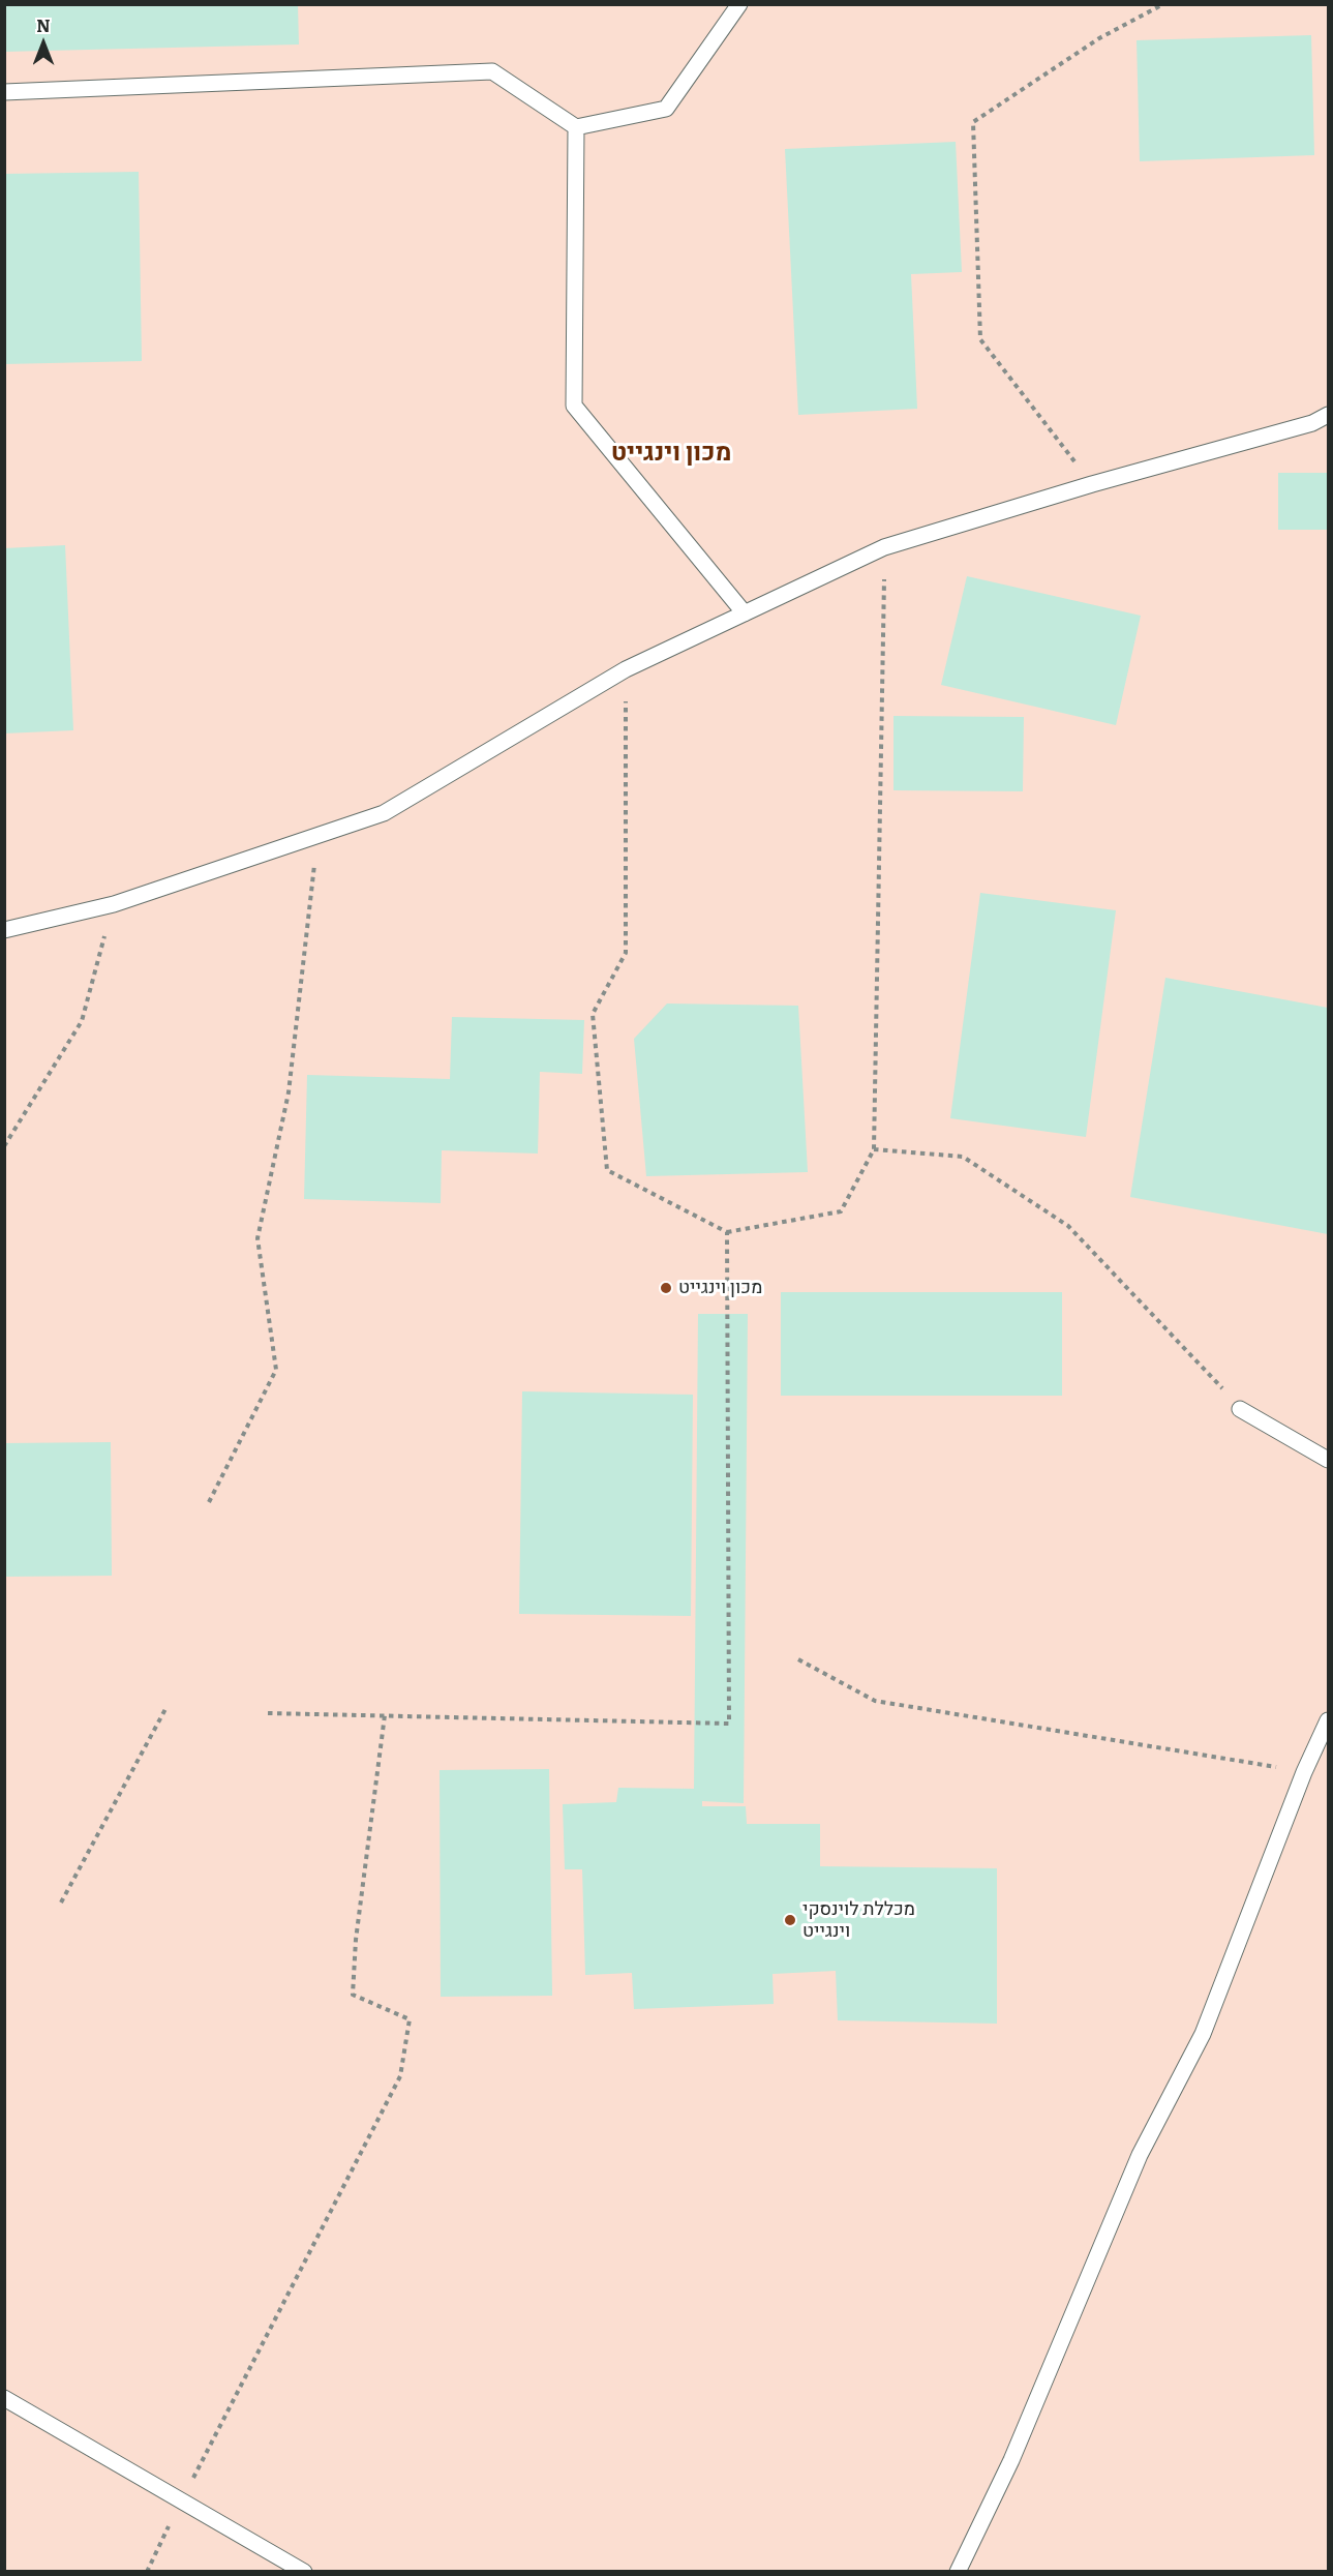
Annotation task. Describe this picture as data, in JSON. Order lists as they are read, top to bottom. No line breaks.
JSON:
{"districts":["מכון וינגייט"],"places":["מכון וינגייט","מכללת לוינסקי וינגייט"],"north":"top"}
